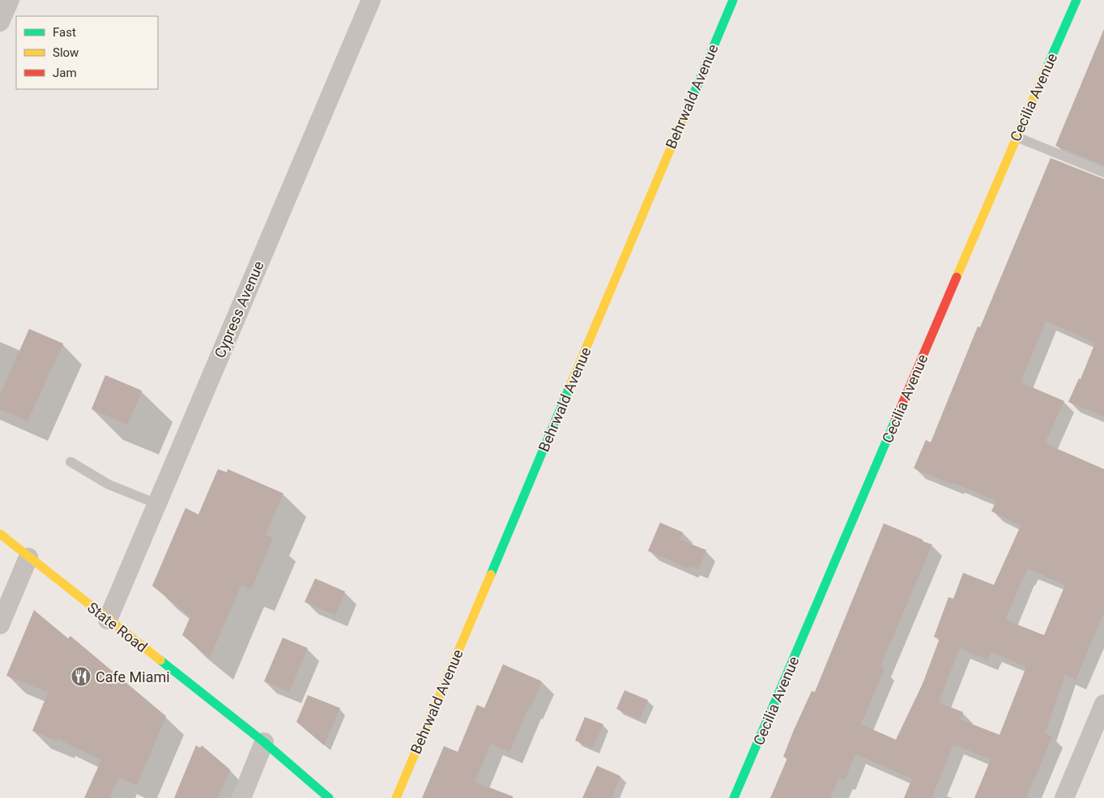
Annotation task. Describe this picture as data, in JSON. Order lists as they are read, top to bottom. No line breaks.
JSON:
{"streets":{"street":["Behrwald Avenue","Cecilia Avenue","Cypress Avenue","State Road"]},"crossings":[["Cypress Avenue","State Road"]],"places":{"restaurant":["Cafe Miami"]},"legend":["Fast","Slow","Jam"]}
